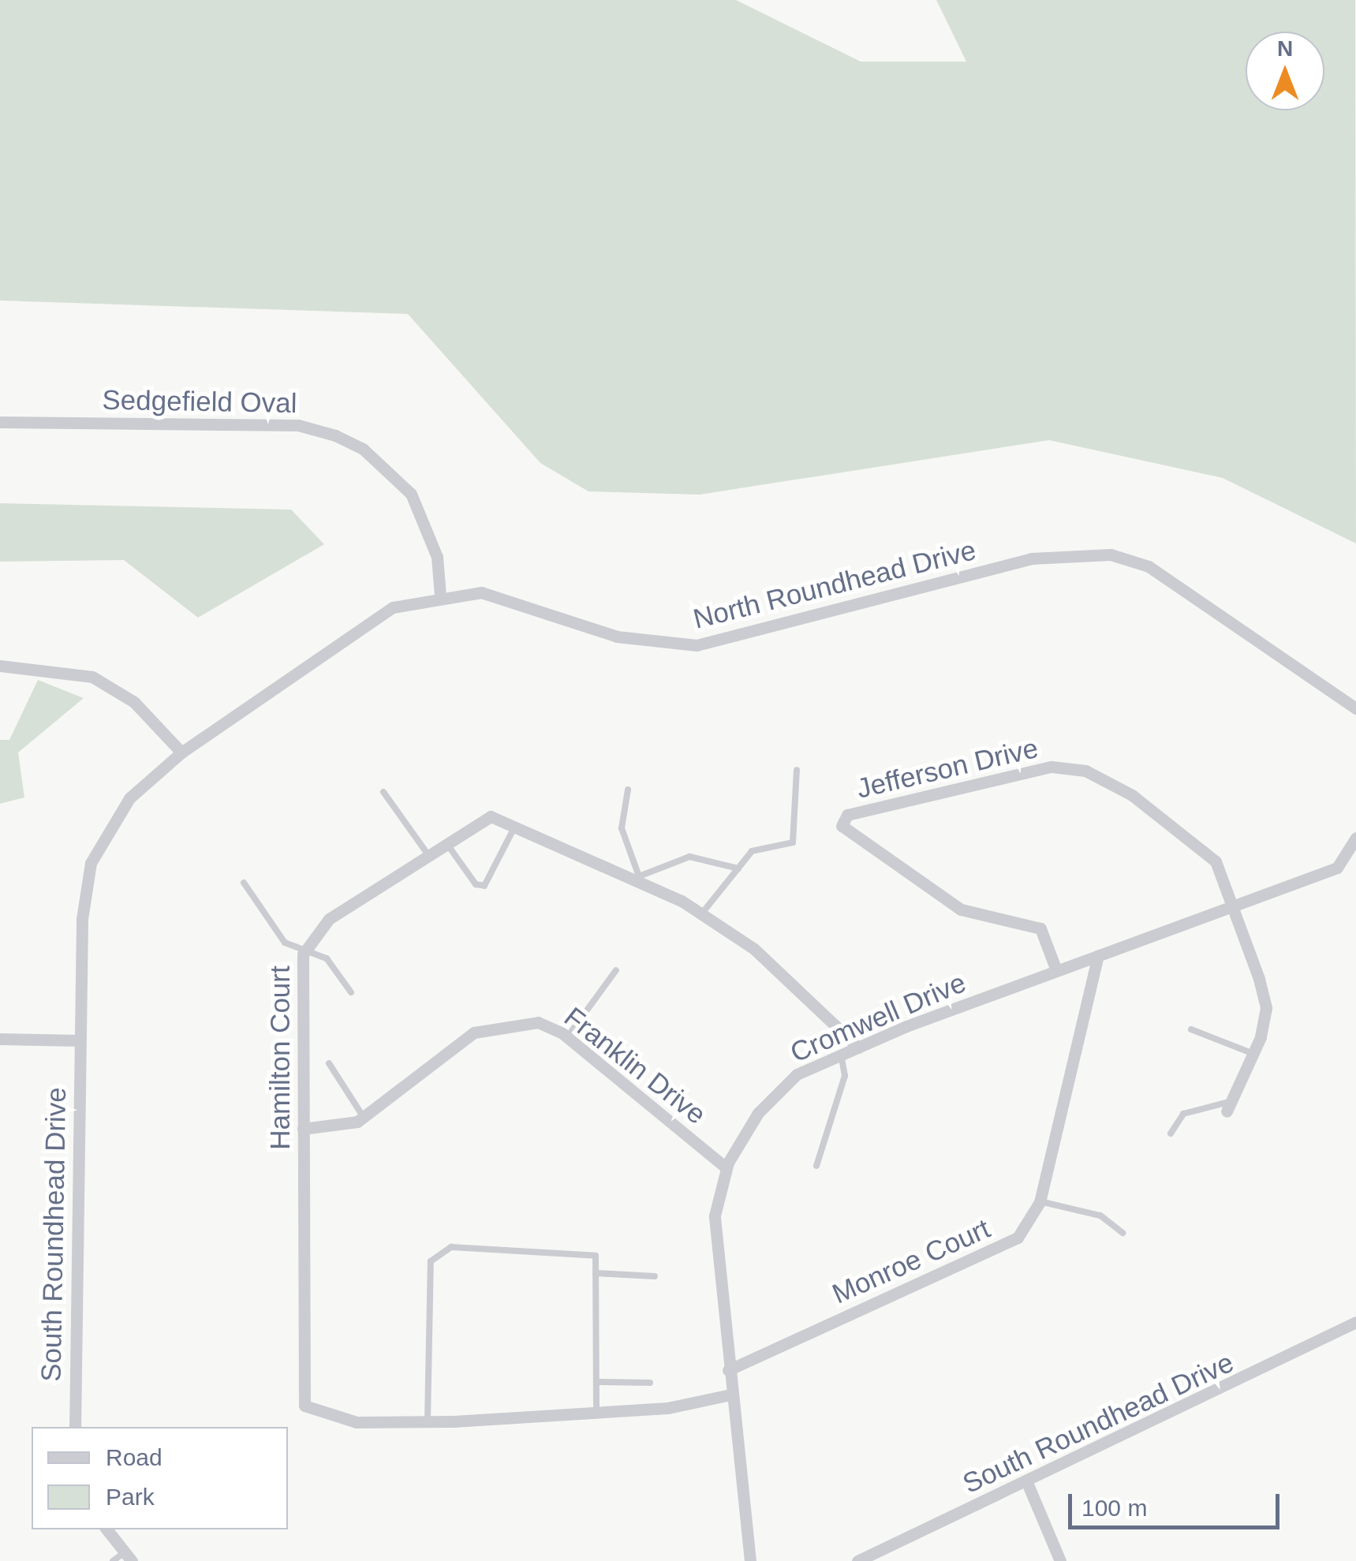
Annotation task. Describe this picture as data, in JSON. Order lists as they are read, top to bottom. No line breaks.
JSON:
{"streets":{"street":["Sedgefield Oval","North Roundhead Drive","Jefferson Drive","Cromwell Drive","Hamilton Court","Franklin Drive","South Roundhead Drive","Monroe Court"]},"crossings":[["Sedgefield Oval","North Roundhead Drive"],["North Roundhead Drive","South Roundhead Drive"],["Jefferson Drive","Cromwell Drive"],["Cromwell Drive","Hamilton Court"],["Cromwell Drive","Franklin Drive"],["Cromwell Drive","Monroe Court"],["Hamilton Court","Franklin Drive"]],"legend":["Road","Park"],"scale_bar":"100 m","north":"top"}
